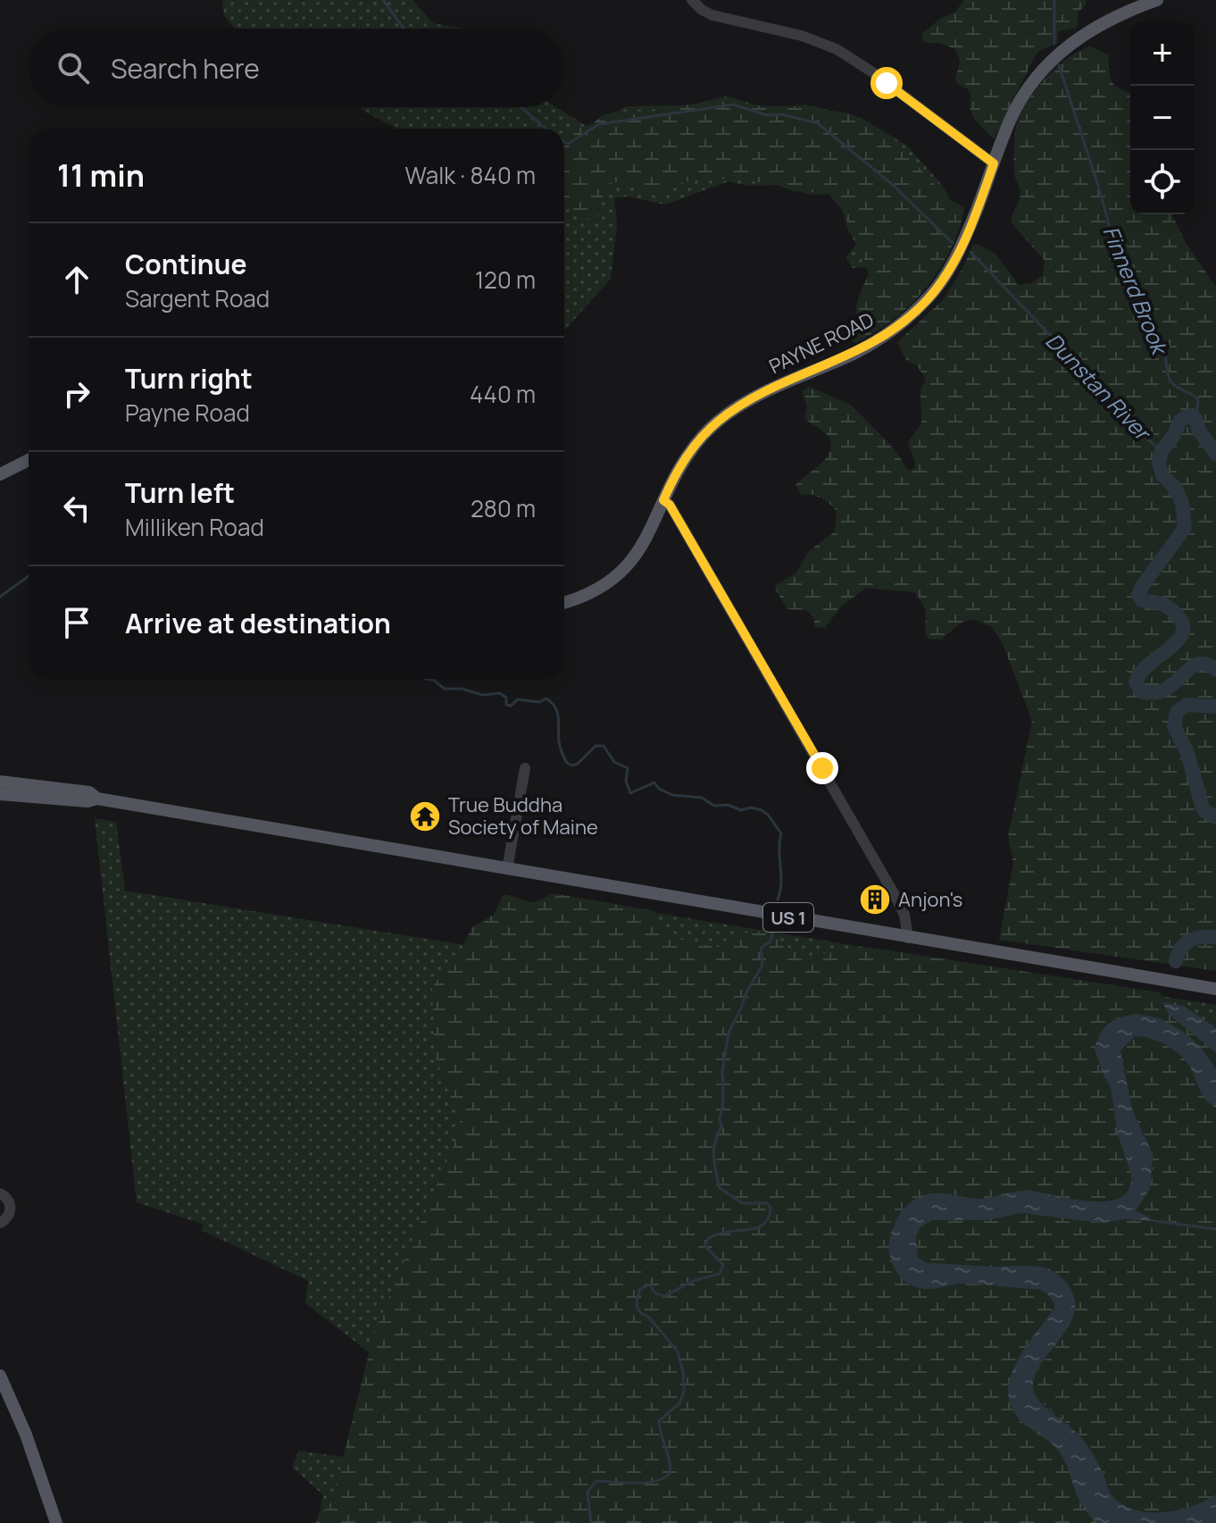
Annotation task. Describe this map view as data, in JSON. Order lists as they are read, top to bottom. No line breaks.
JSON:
{"streets":{"main road":["PAYNE ROAD","US 1"]},"water":["Finnerd Brook","Dunstan River"],"places":{"temple":["True Buddha Society of Maine"],"building":["Anjon's"]},"page":{"map_buttons":["+","−"],"search":"Search here","heading":["11 min","Walk · 840 m"],"list":[["Continue","Sargent Road","120 m"],["Turn right","Payne Road","440 m"],["Turn left","Milliken Road","280 m"],"Arrive at destination"]}}
